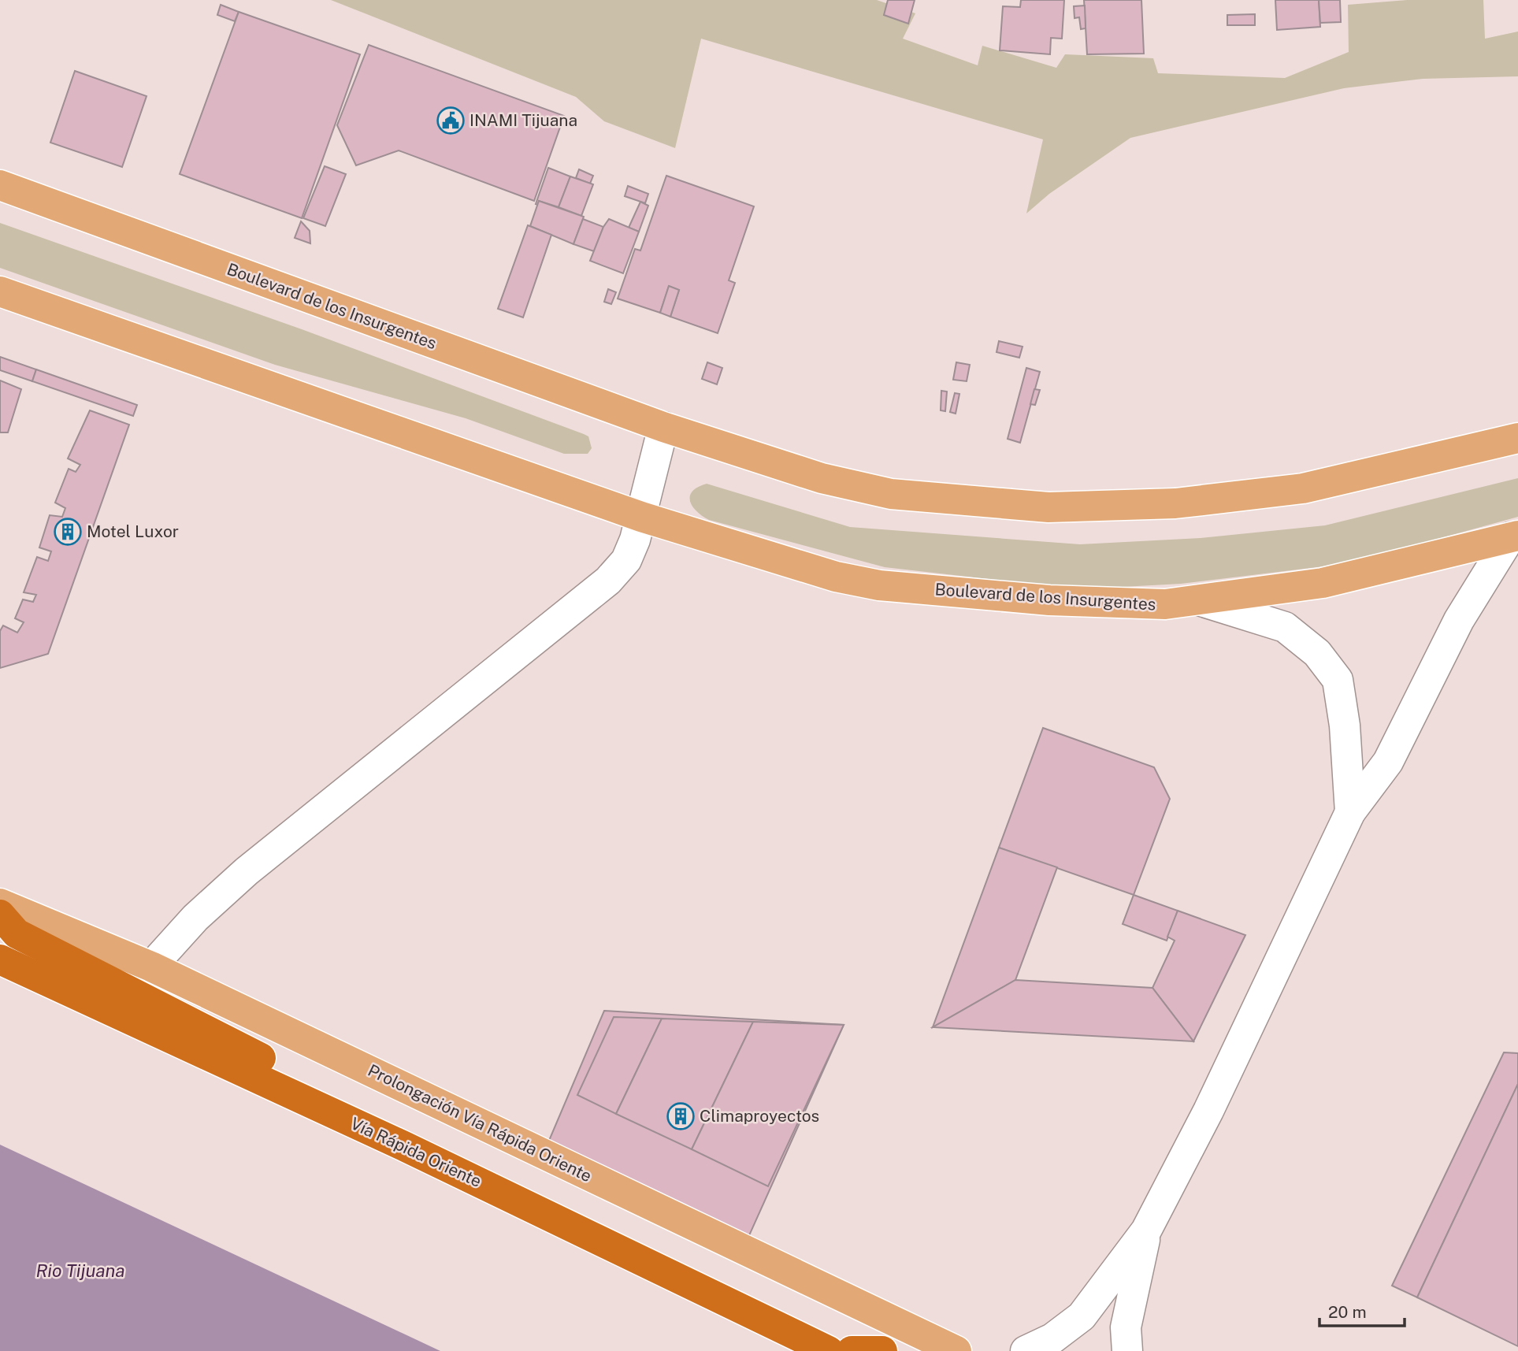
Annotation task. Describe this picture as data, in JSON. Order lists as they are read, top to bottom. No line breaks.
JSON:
{"streets":{"highway":["Vía Rápida Oriente"],"main road":["Boulevard de los Insurgentes","Prolongación Vía Rápida Oriente"]},"water":["Rio Tijuana"],"places":{"public building":["INAMI Tijuana"],"building":["Motel Luxor","Climaproyectos"]},"scale_bar":"20 m"}
